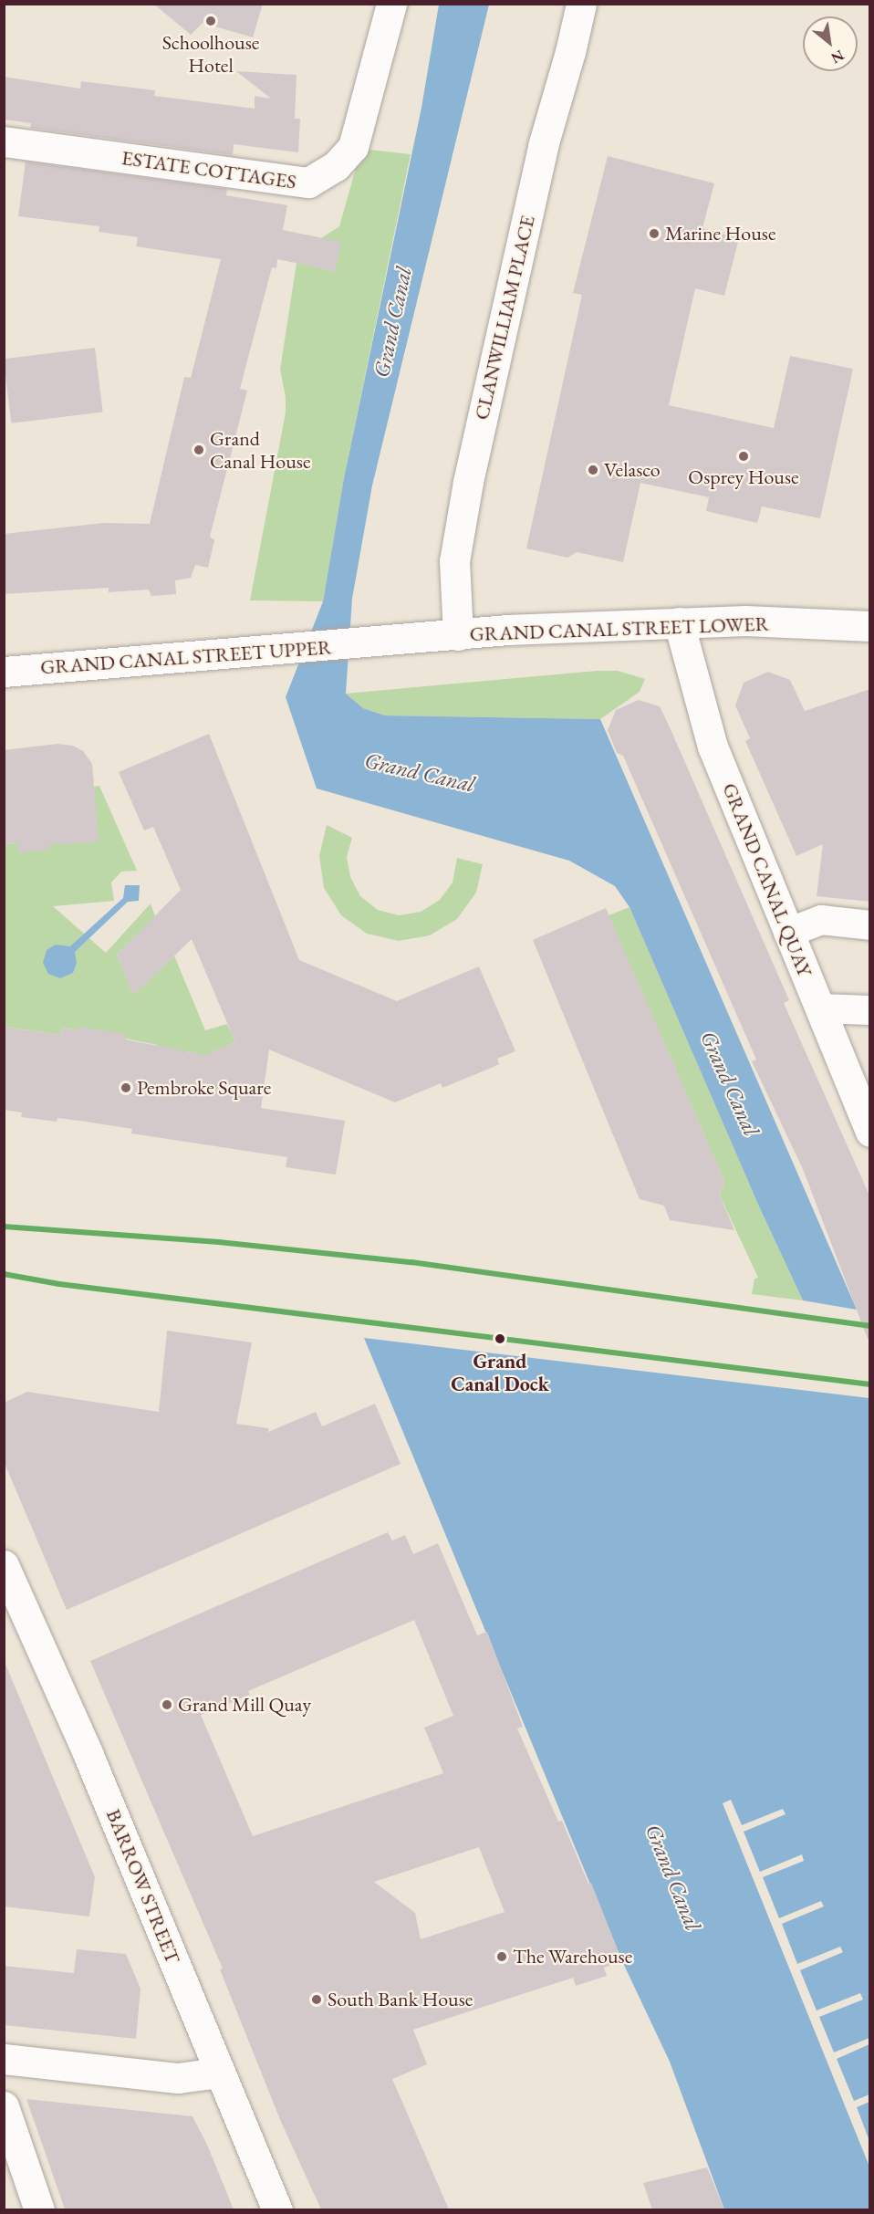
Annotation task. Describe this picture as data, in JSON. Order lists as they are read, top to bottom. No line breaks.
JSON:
{"streets":{"street":["ESTATE COTTAGES","CLANWILLIAM PLACE","GRAND CANAL STREET LOWER","GRAND CANAL STREET UPPER","GRAND CANAL QUAY","BARROW STREET"]},"crossings":[["CLANWILLIAM PLACE","GRAND CANAL STREET LOWER"],["GRAND CANAL STREET LOWER","GRAND CANAL STREET UPPER"],["GRAND CANAL STREET LOWER","GRAND CANAL QUAY"]],"water":["Grand Canal"],"places":["Schoolhouse Hotel","Marine House","Grand Canal House","Osprey House","Velasco","Pembroke Square","Grand Canal Dock","Grand Mill Quay","The Warehouse","South Bank House"],"north":"bottom right"}
